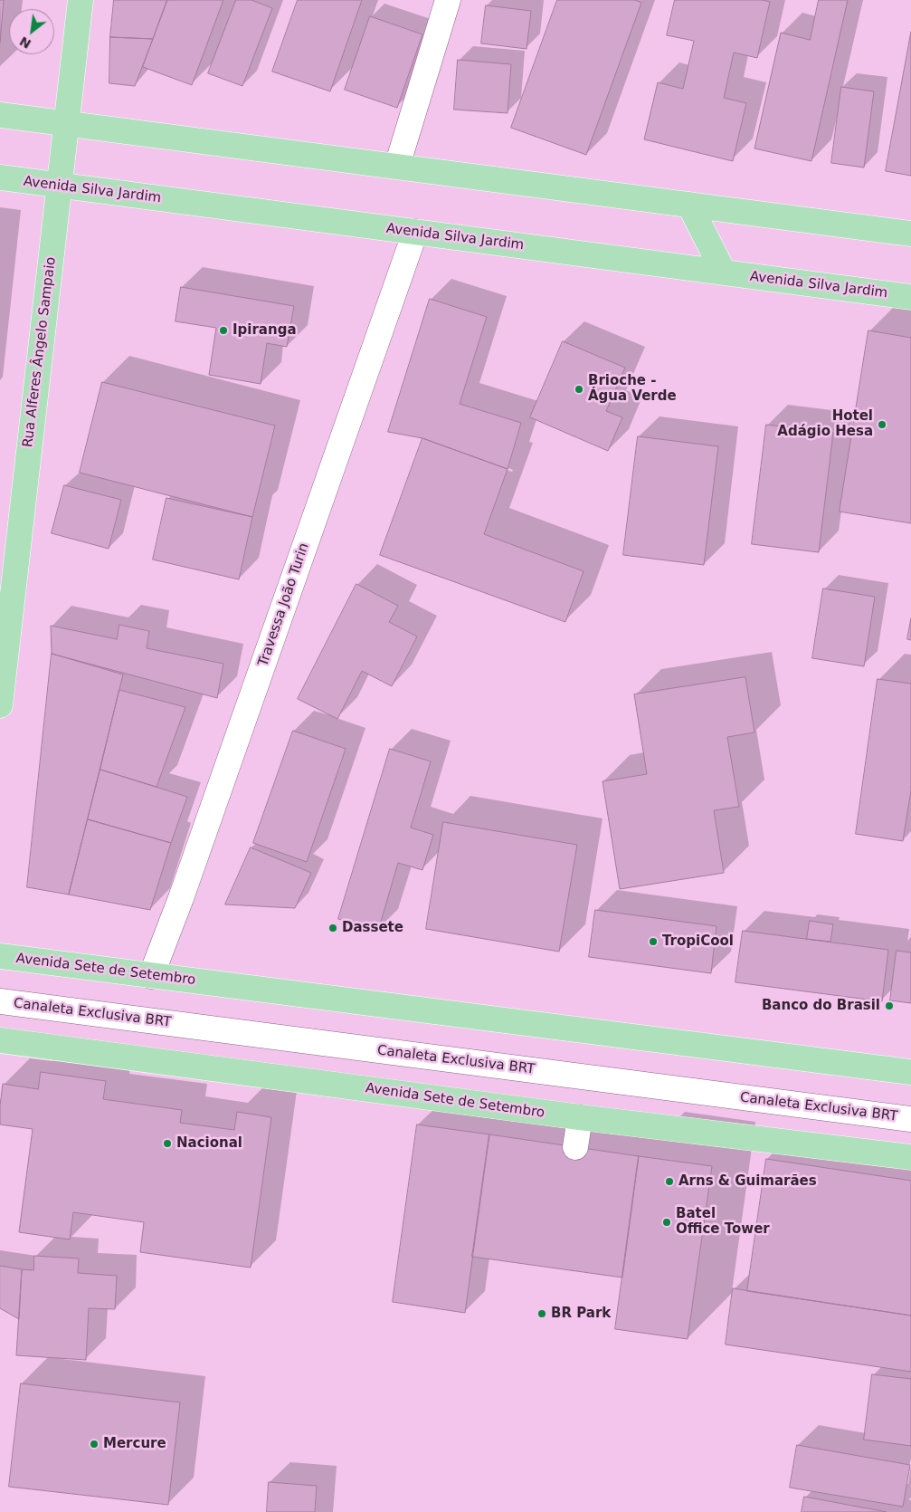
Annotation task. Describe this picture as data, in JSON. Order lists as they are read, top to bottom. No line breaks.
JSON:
{"streets":{"main road":["Avenida Silva Jardim","Rua Alferes Ângelo Sampaio","Avenida Sete de Setembro"],"street":["Travessa João Turin","Canaleta Exclusiva BRT"]},"crossings":[["Avenida Silva Jardim","Rua Alferes Ângelo Sampaio"],["Avenida Silva Jardim","Travessa João Turin"],["Travessa João Turin","Avenida Sete de Setembro"]],"places":["Ipiranga","Brioche - Água Verde","Hotel Adágio Hesa","Dassete","TropiCool","Banco do Brasil","Nacional","Arns & Guimarães","Batel Office Tower","BR Park","Mercure"],"north":"bottom left"}
